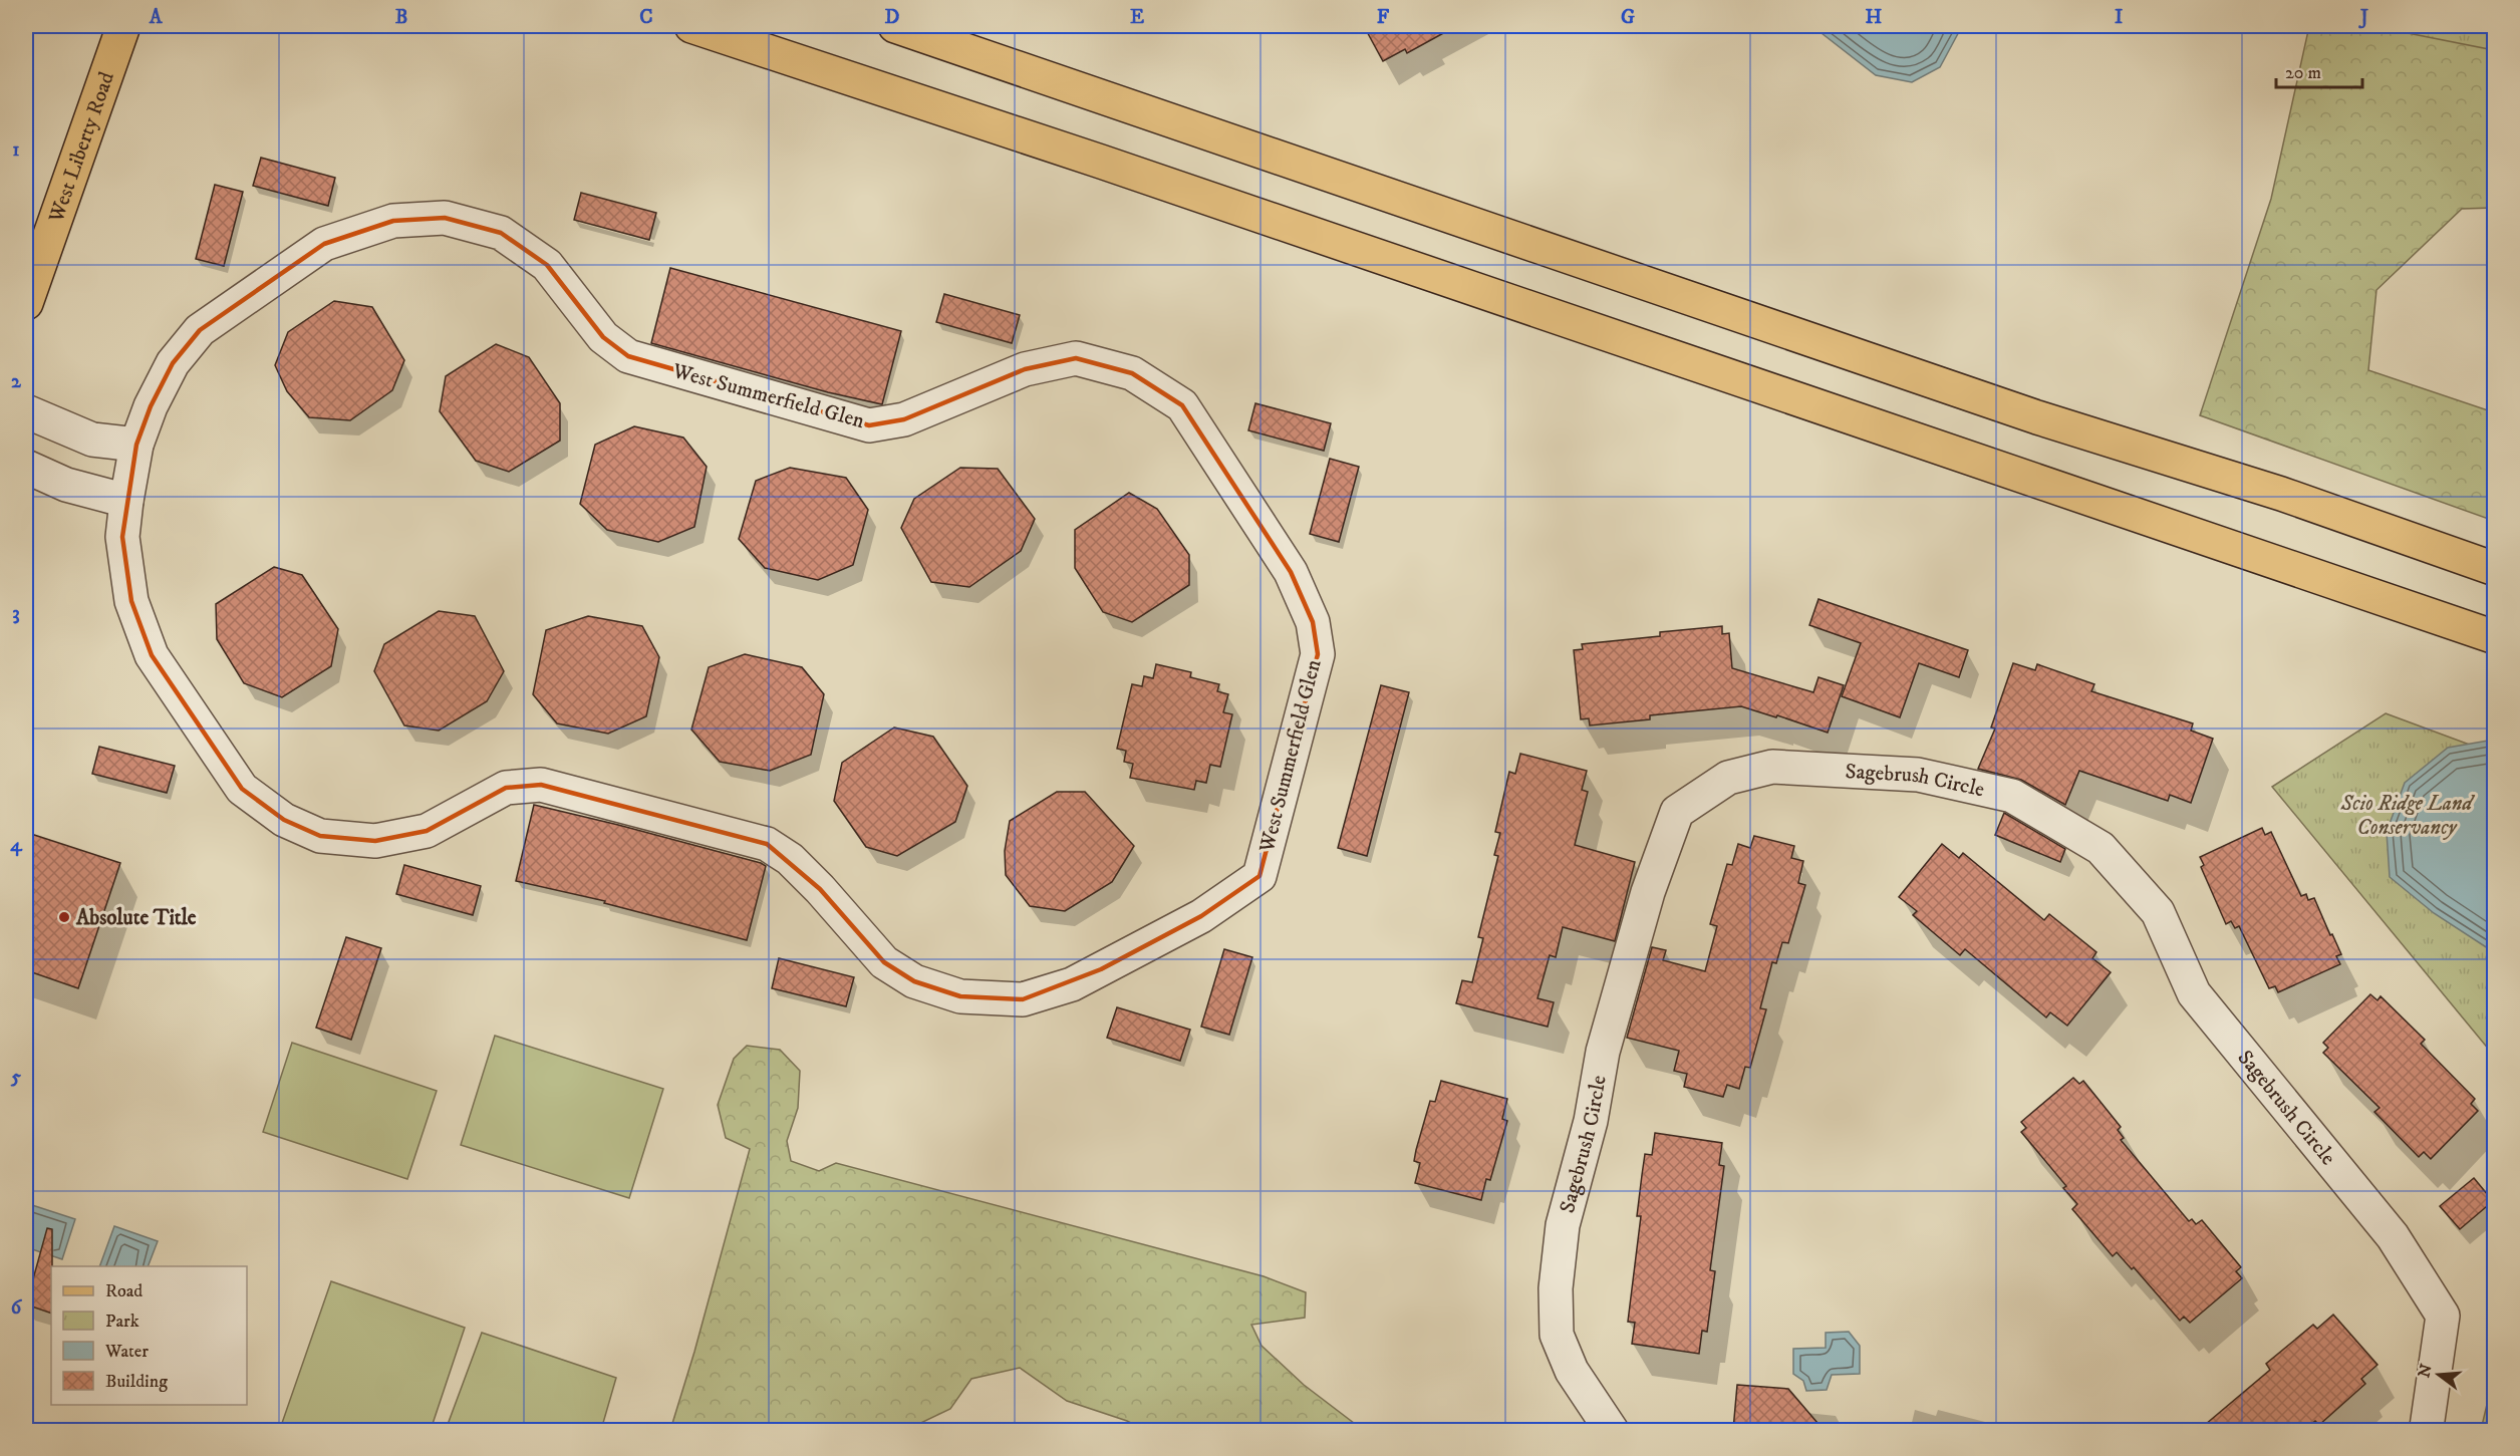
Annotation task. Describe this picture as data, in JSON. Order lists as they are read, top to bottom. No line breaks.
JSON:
{"streets":{"main road":["West Liberty Road"],"street":["West Summerfield Glen","Sagebrush Circle"]},"parks":["Scio Ridge Land Conservancy"],"places":["Absolute Title"],"legend":["Road","Park","Water","Building"],"scale_bar":"20 m","north":"left","grid":{"columns":["A","B","C","D","E","F","G","H","I","J"],"rows":["1","2","3","4","5","6"]}}
